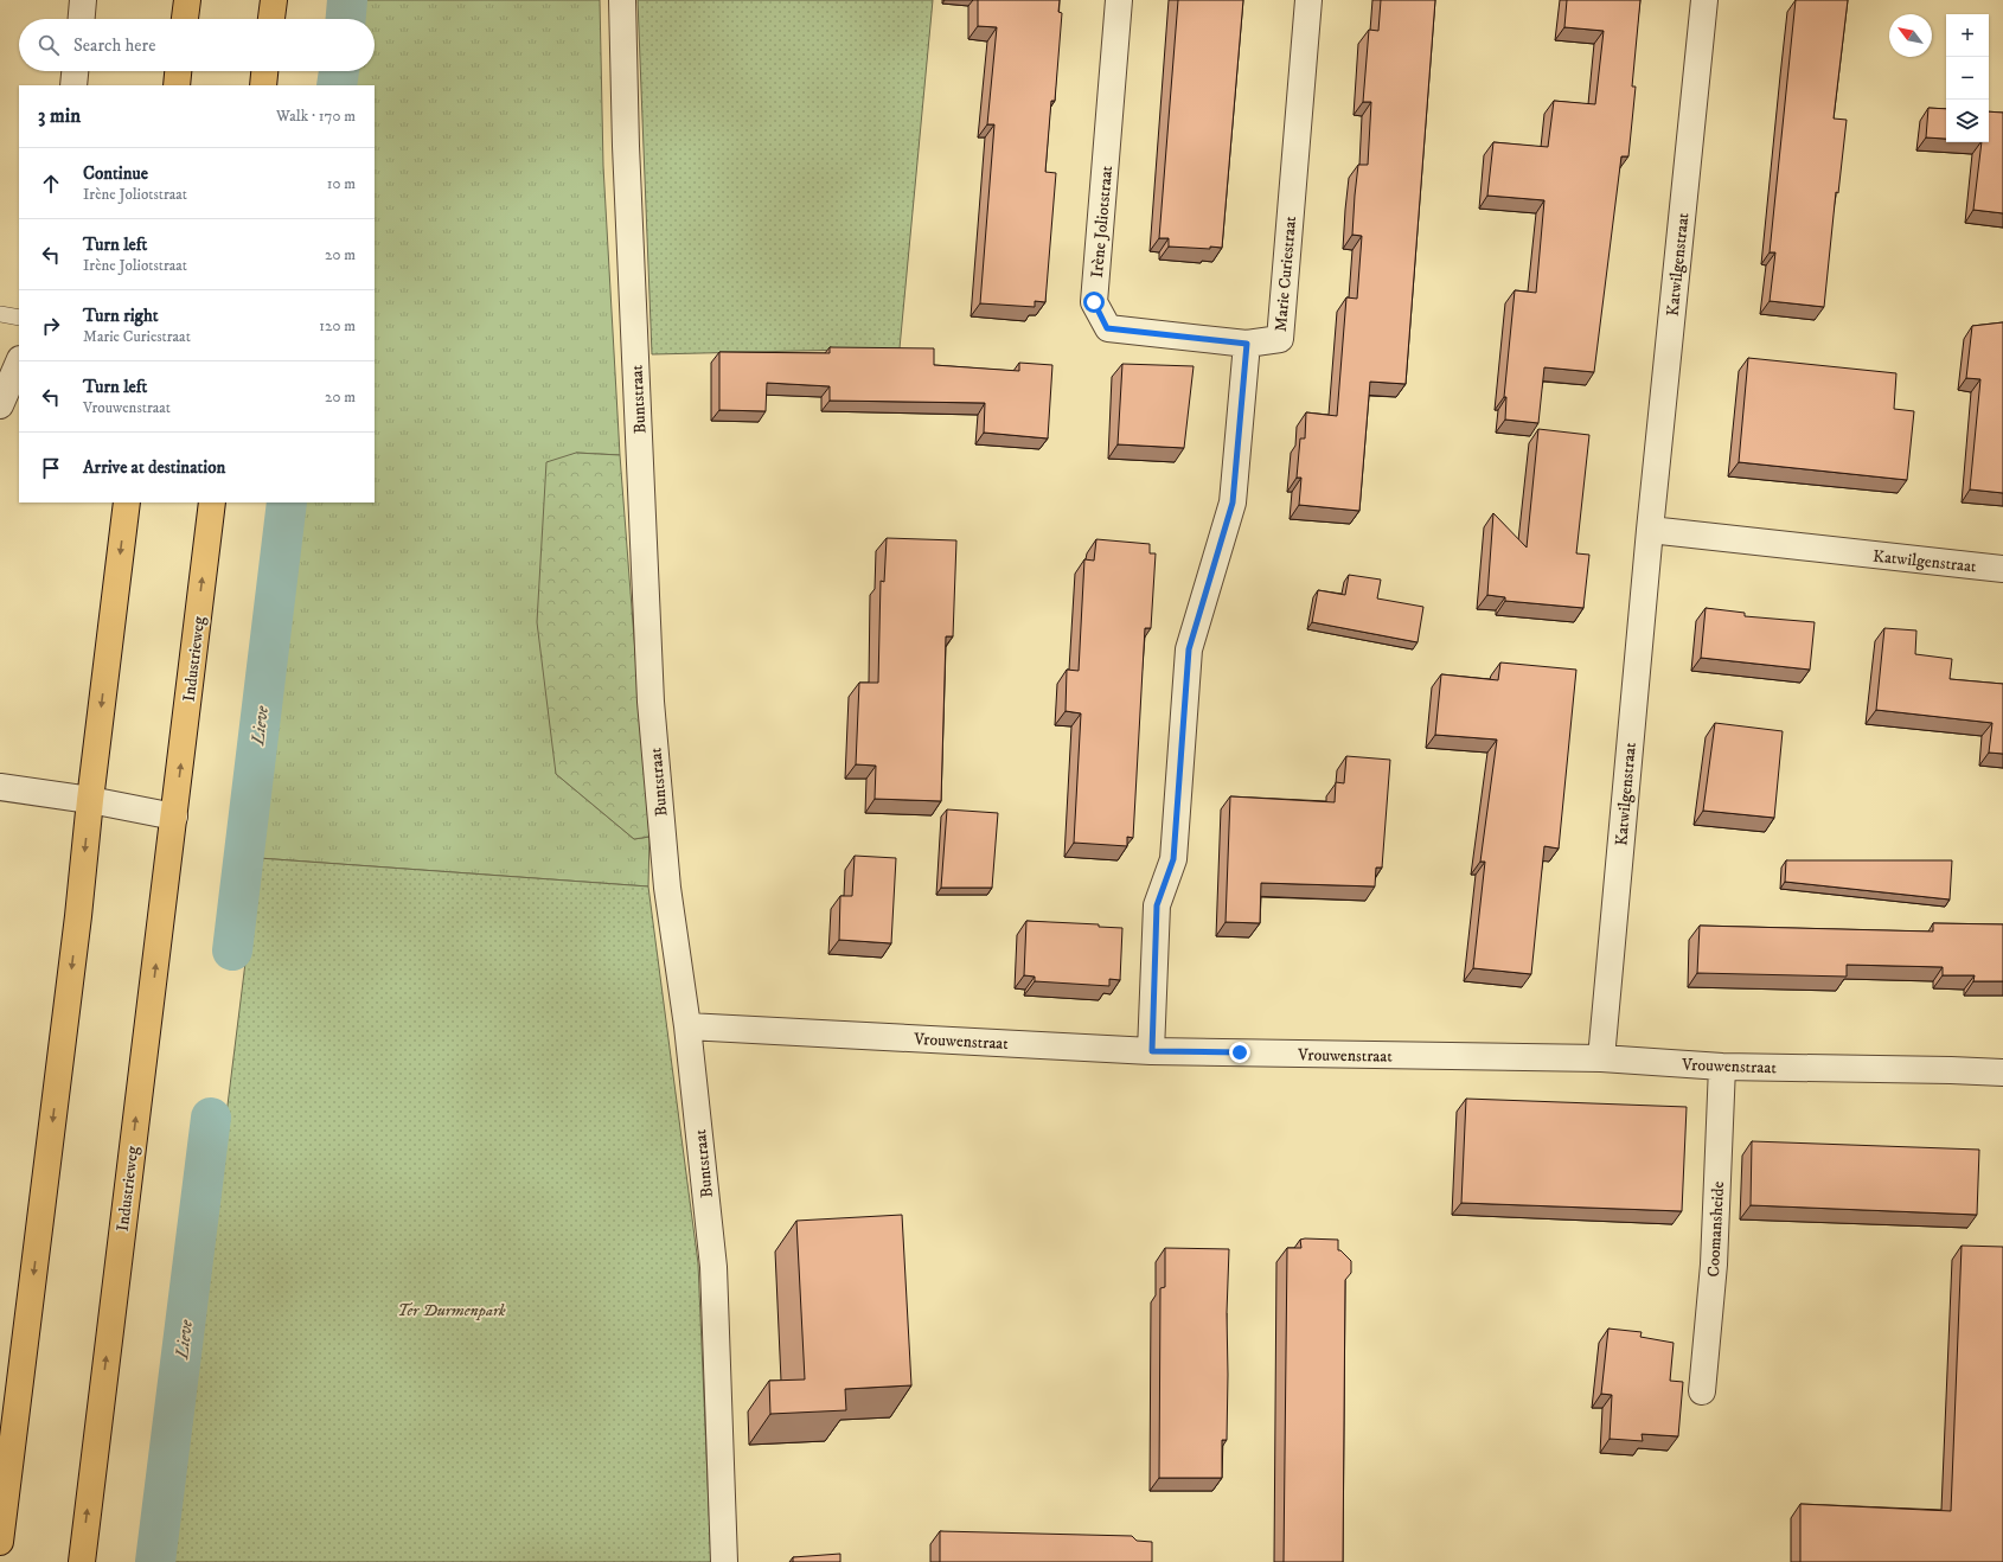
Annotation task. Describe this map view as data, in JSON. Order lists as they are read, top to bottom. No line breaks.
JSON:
{"streets":{"highway":["Industrieweg"],"street":["Irène Joliotstraat","Katwilgenstraat","Marie Curiestraat","Buntstraat","Vrouwenstraat","Coomansheide"]},"crossings":[["Irène Joliotstraat","Marie Curiestraat"],["Katwilgenstraat","Vrouwenstraat"],["Buntstraat","Vrouwenstraat"],["Vrouwenstraat","Coomansheide"]],"water":["Lieve"],"parks":["Ter Durmenpark"],"north":"top left","page":{"map_buttons":["+","−"],"search":"Search here","heading":["3 min","Walk · 170 m"],"list":[["Continue","Irène Joliotstraat","10 m"],["Turn left","Irène Joliotstraat","20 m"],["Turn right","Marie Curiestraat","120 m"],["Turn left","Vrouwenstraat","20 m"],"Arrive at destination"]}}
